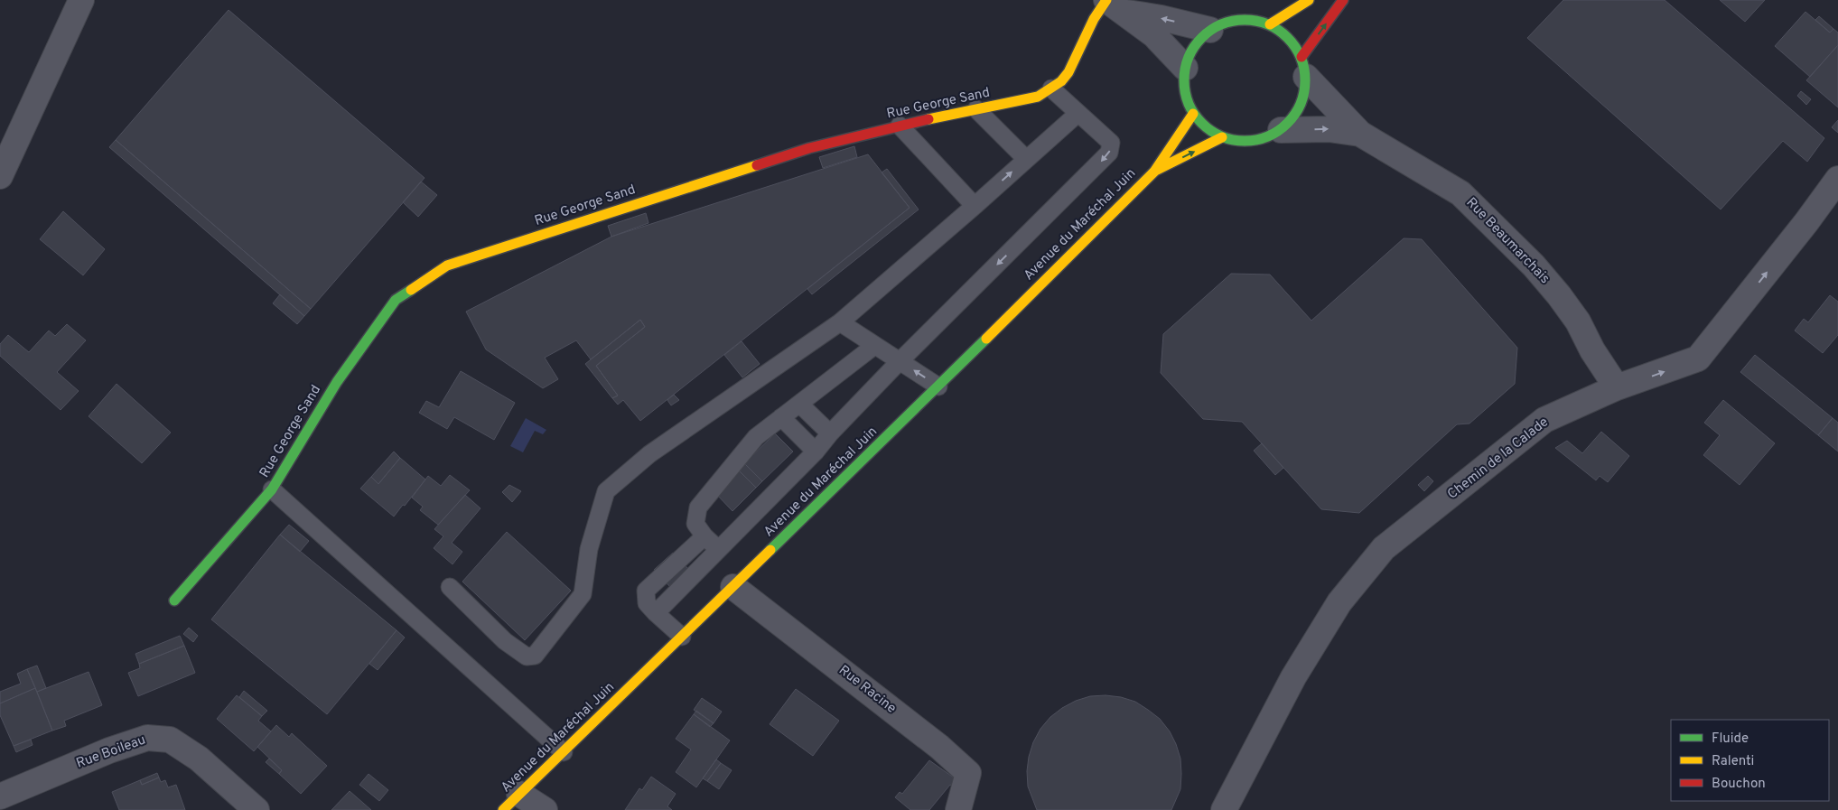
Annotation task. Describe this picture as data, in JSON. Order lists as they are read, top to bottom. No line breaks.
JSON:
{"streets":{"main road":["Rue George Sand","Avenue du Maréchal Juin"],"street":["Rue Beaumarchais","Chemin de la Calade","Rue Racine","Rue Boileau"]},"crossings":[["Avenue du Maréchal Juin","Rue Beaumarchais"],["Avenue du Maréchal Juin","Rue Racine"],["Rue Beaumarchais","Chemin de la Calade"]],"legend":["Fluide","Ralenti","Bouchon"]}
